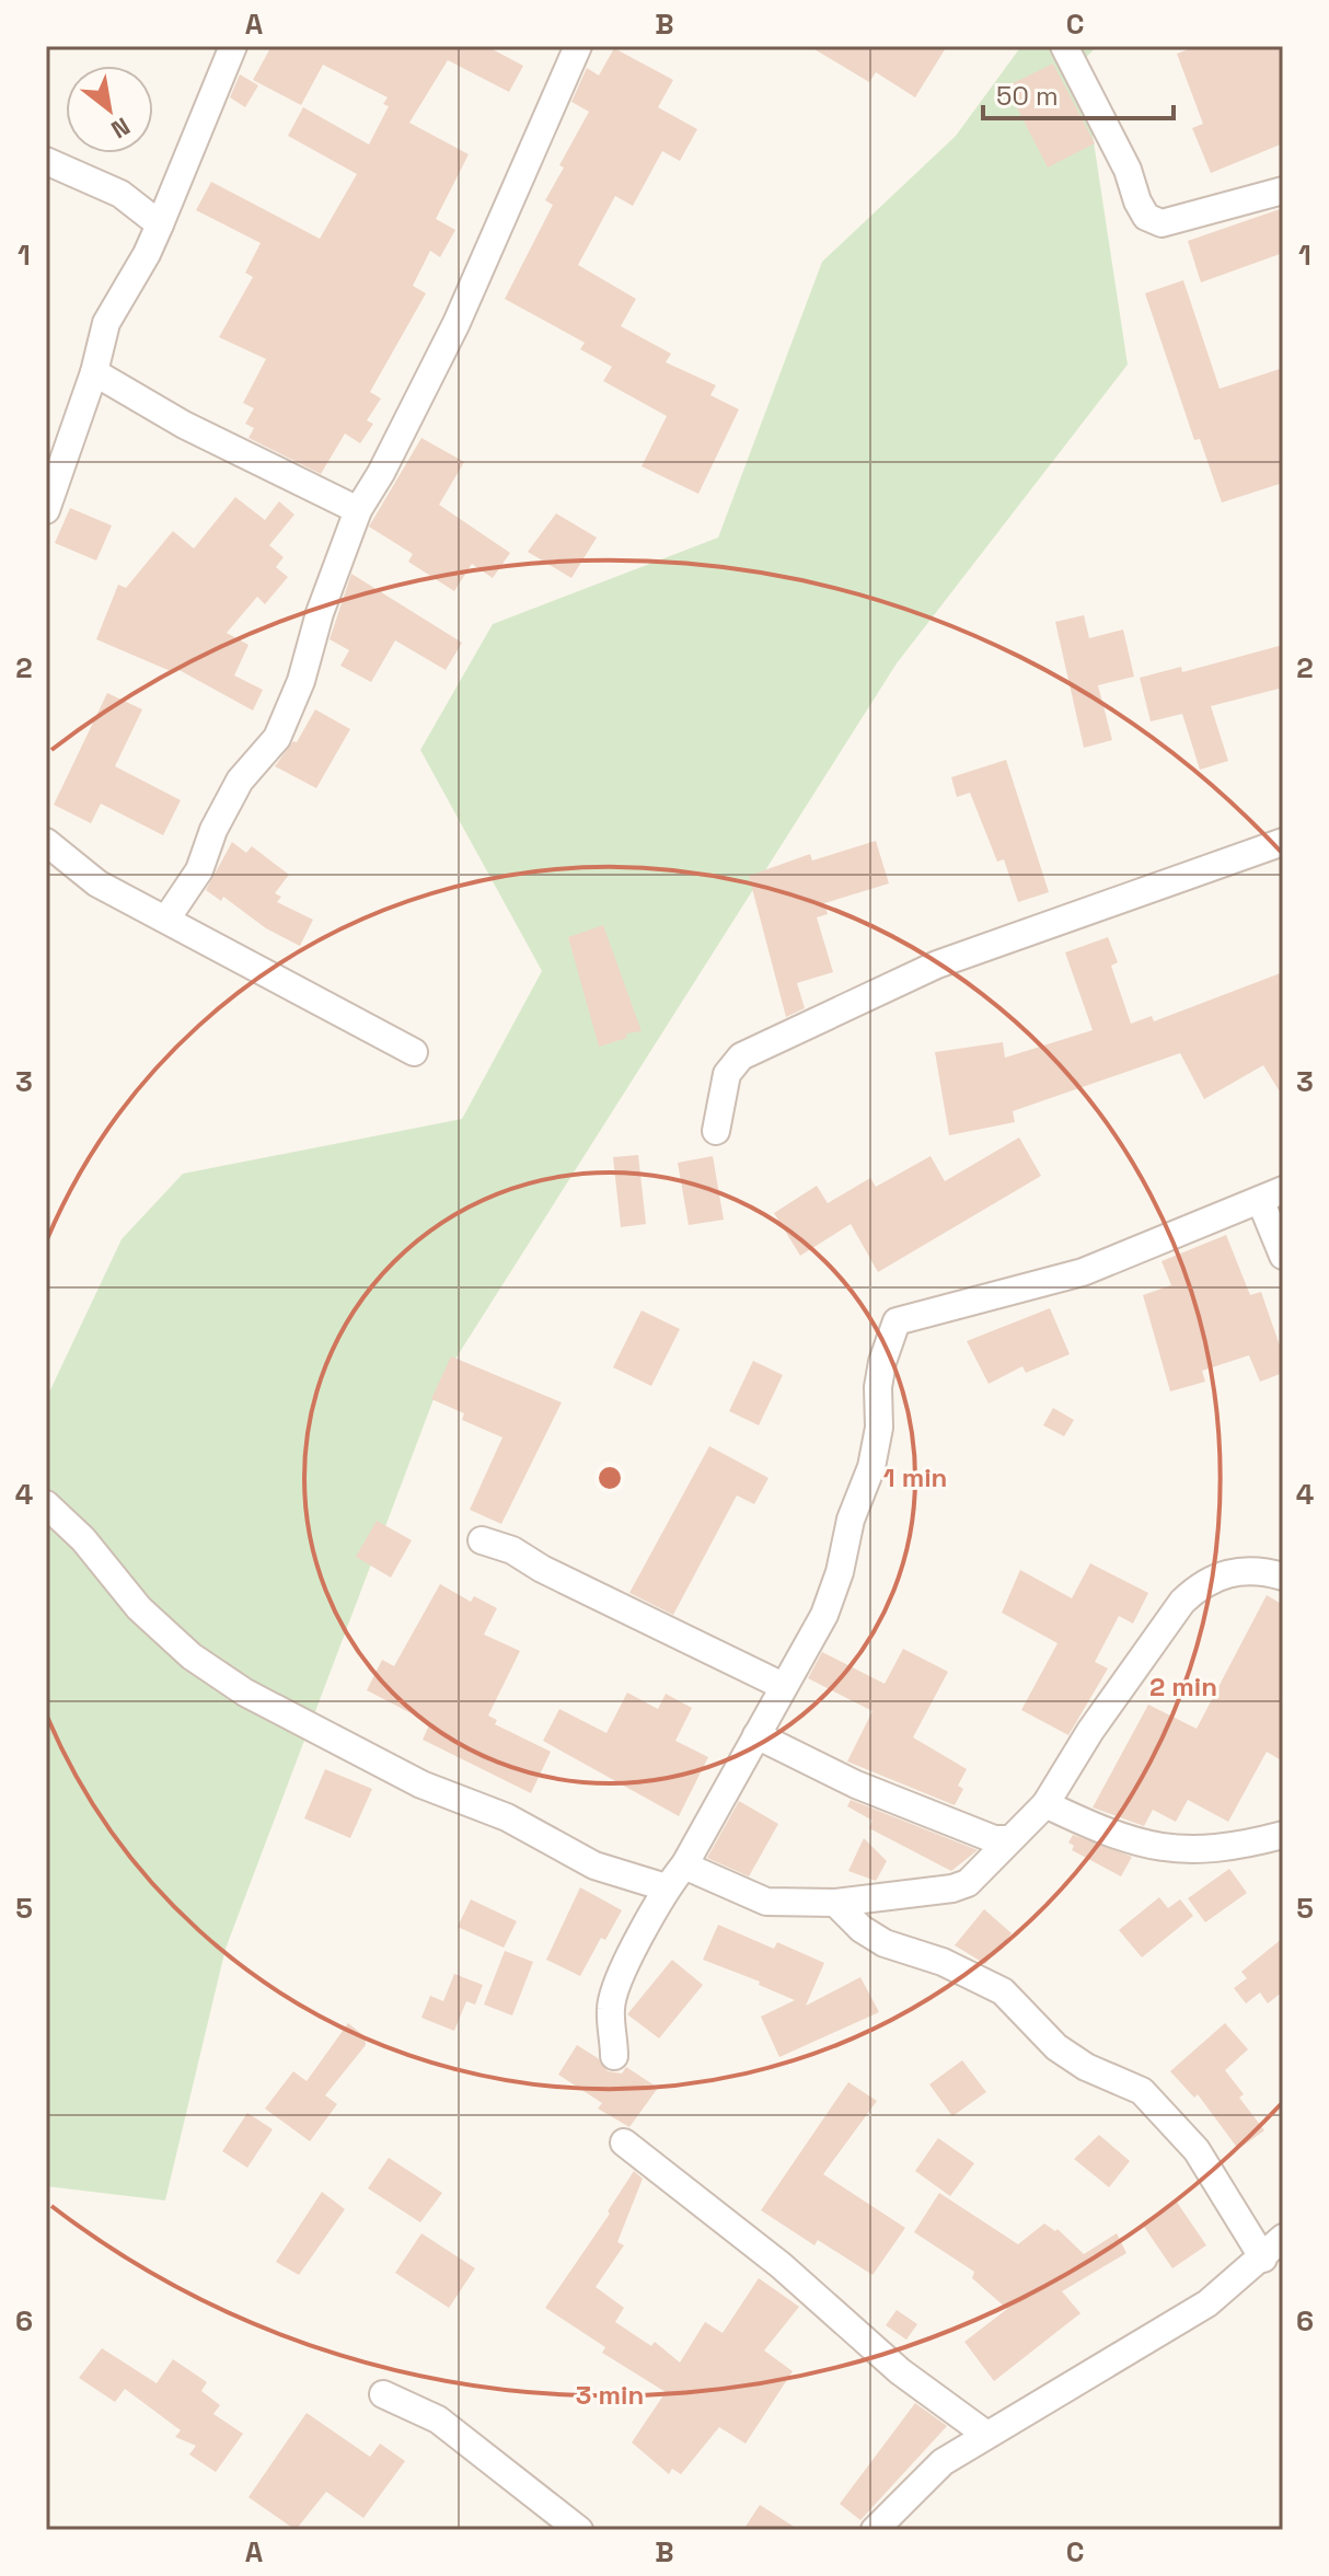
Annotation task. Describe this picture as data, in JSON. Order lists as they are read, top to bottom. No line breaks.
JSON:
{"scale_bar":"50 m","north":"bottom right","grid":{"columns":["A","B","C"],"rows":["1","2","3","4","5","6"]},"rings":["1 min","2 min","3 min"]}
